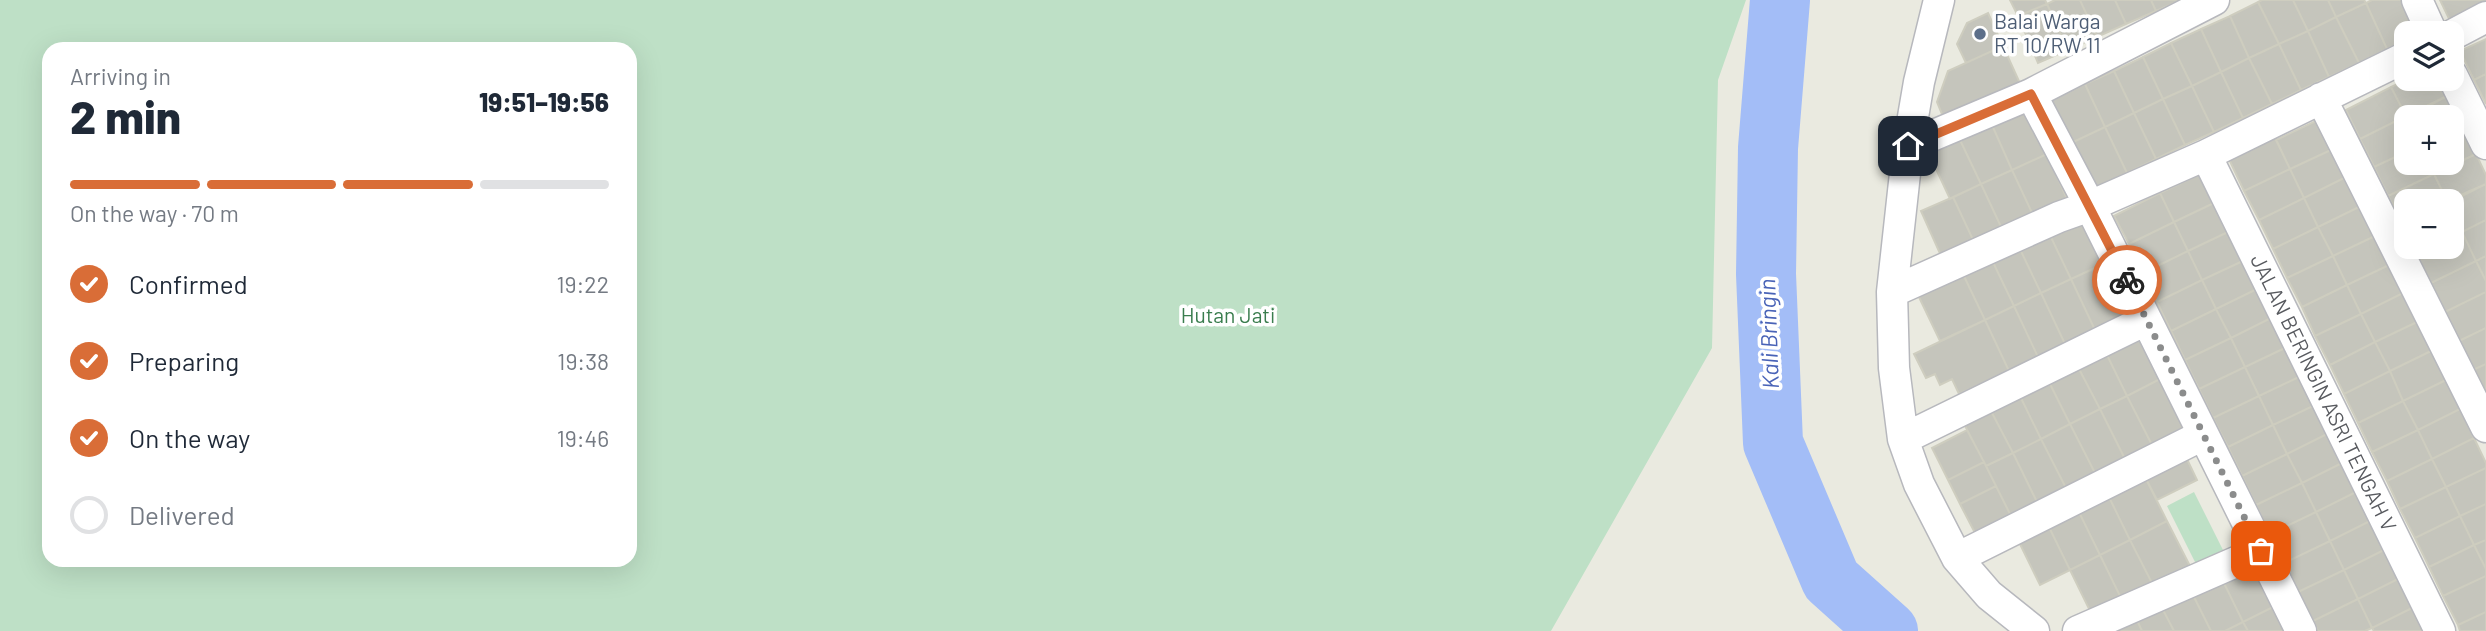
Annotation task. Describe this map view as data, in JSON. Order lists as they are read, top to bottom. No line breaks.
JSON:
{"streets":{"street":["JALAN BERINGIN ASRI TENGAH V"]},"water":["Kali Bringin"],"parks":["Hutan Jati"],"places":["Balai Warga RT 10/RW 11"],"page":{"map_buttons":["+","−"],"heading":["2 min","Arriving in","19:51–19:56"],"bar":"On the way · 70 m","list":[["Confirmed","19:22"],["Preparing","19:38"],["On the way","19:46"],"Delivered"]}}
